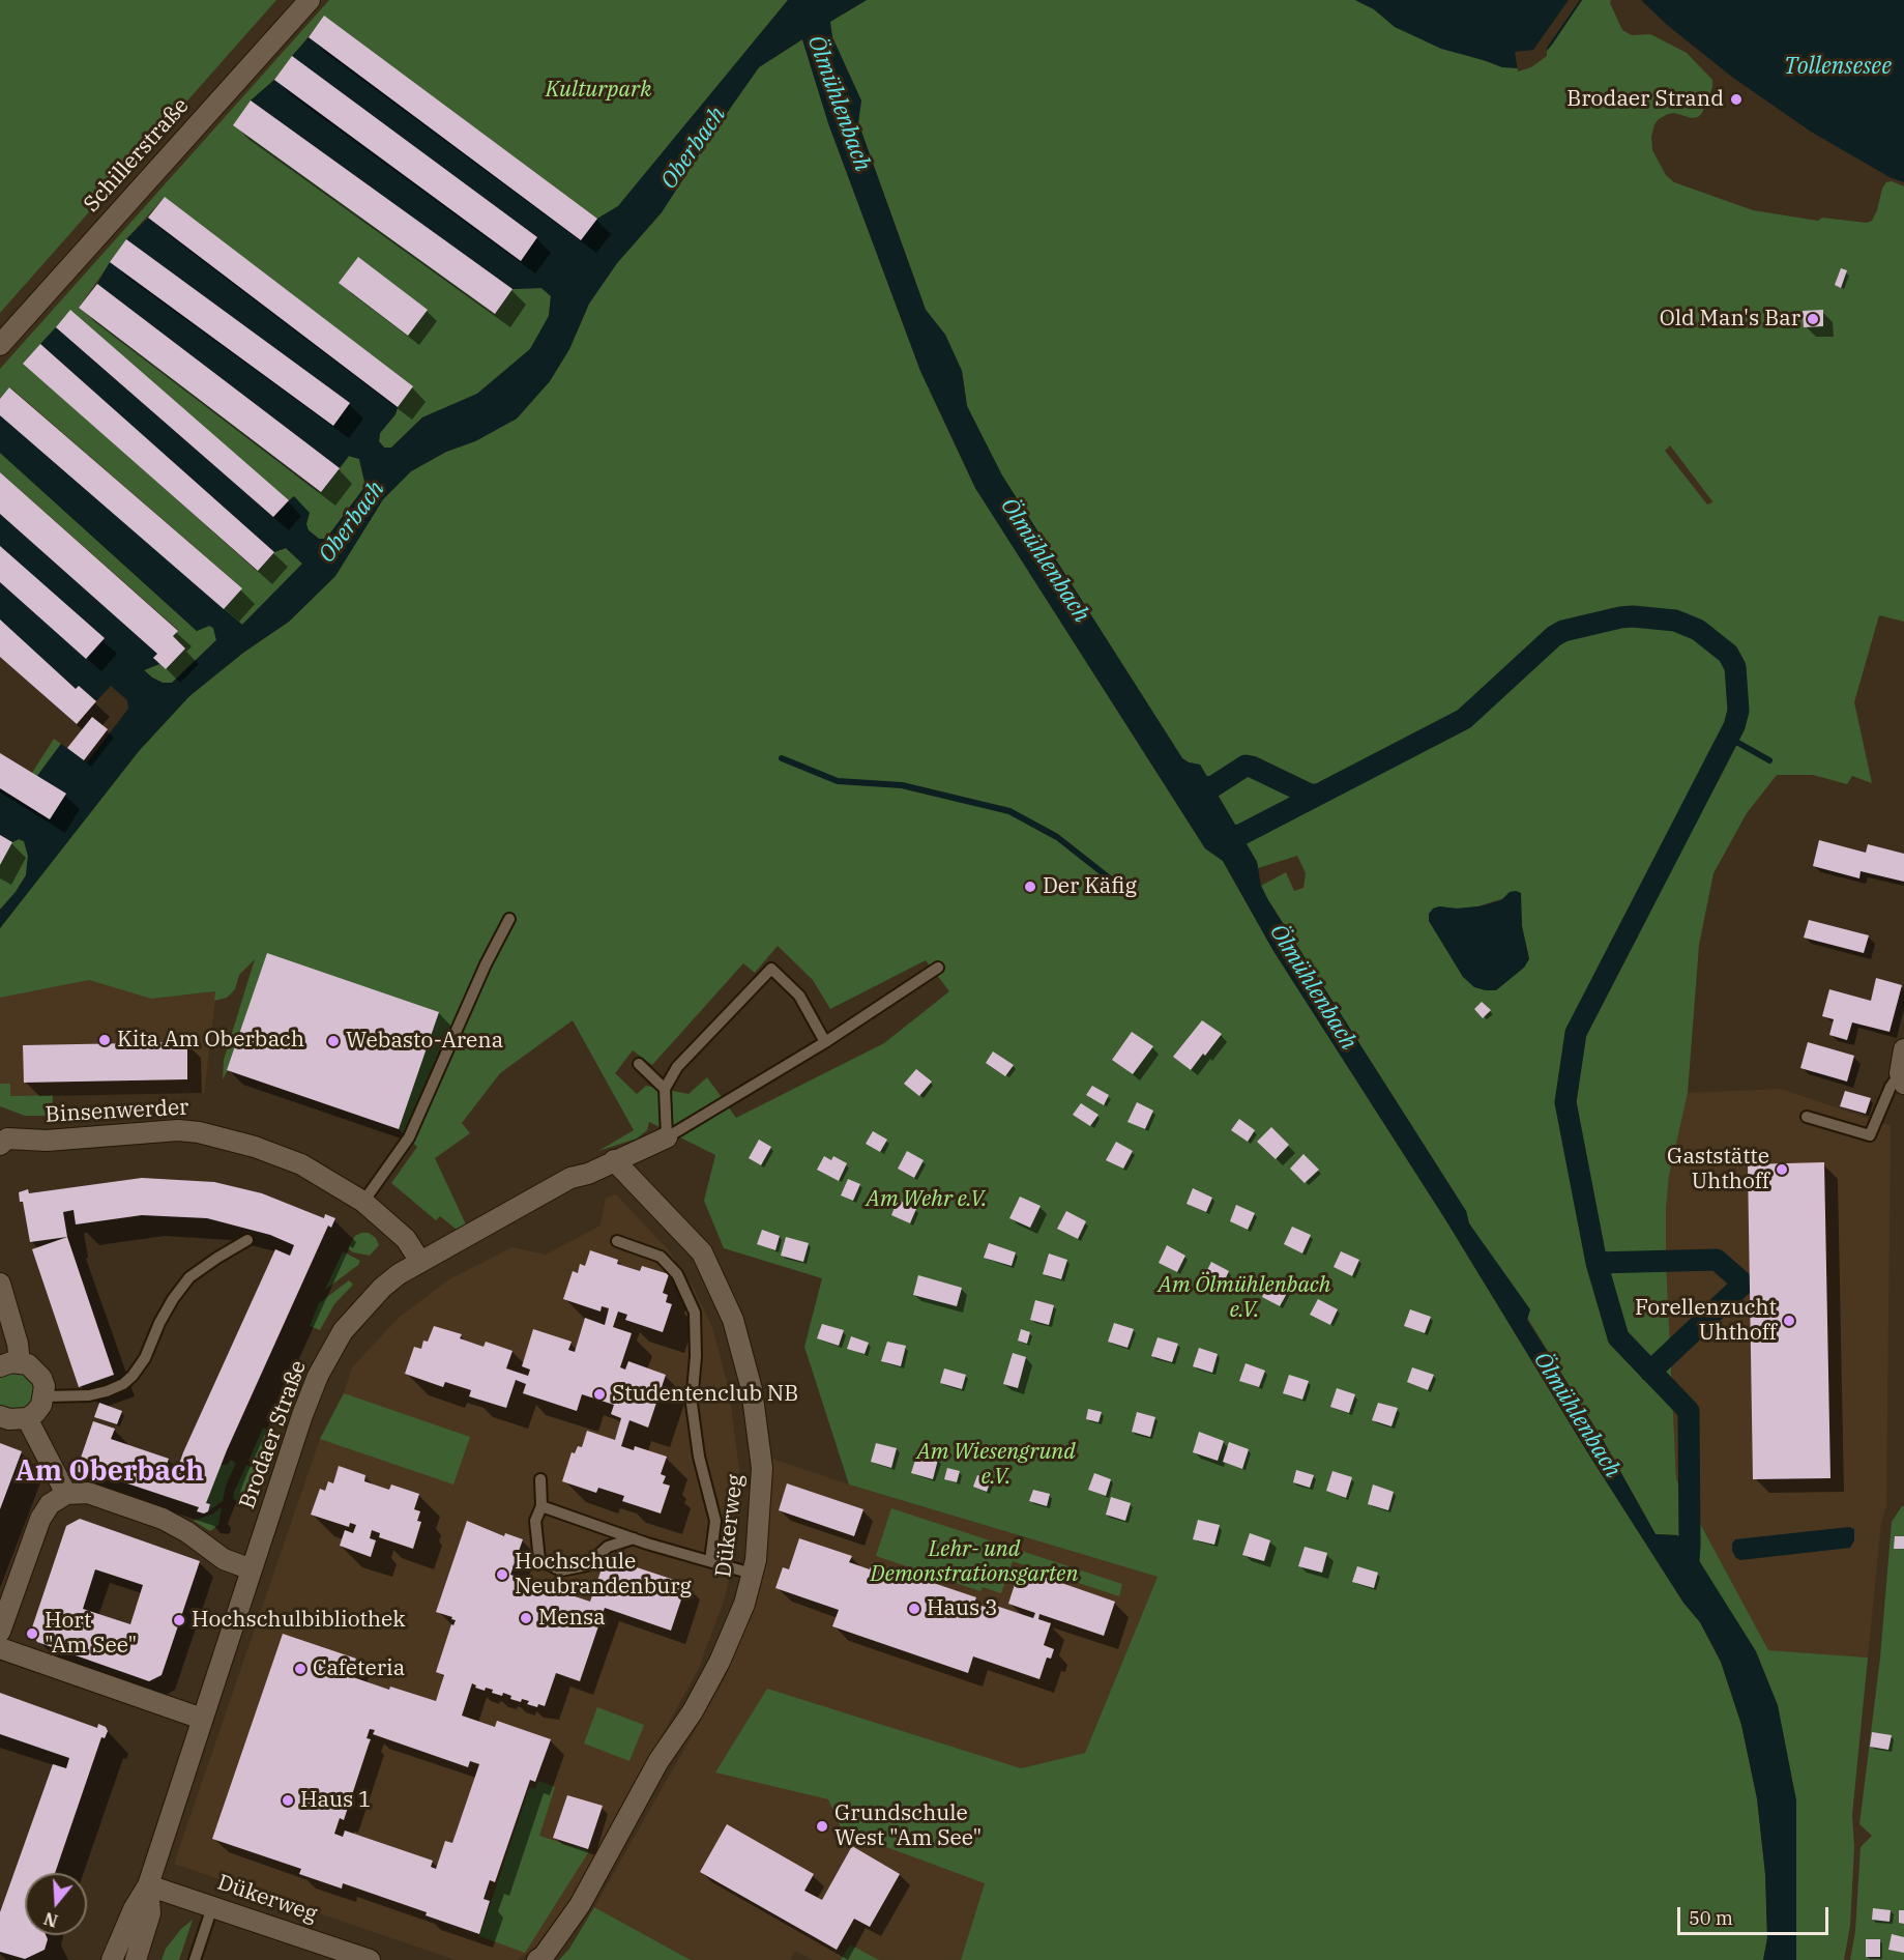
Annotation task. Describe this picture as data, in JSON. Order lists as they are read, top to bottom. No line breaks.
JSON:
{"streets":{"street":["Schillerstraße","Binsenwerder","Brodaer Straße","Dükerweg"]},"crossings":[["Binsenwerder","Brodaer Straße"],["Brodaer Straße","Dükerweg"]],"districts":["Am Oberbach"],"water":["Tollensesee","Ölmühlenbach","Oberbach"],"parks":["Kulturpark","Am Wehr e.V.","Am Ölmühlenbach e.V.","Am Wiesengrund e.V.","Lehr- und Demonstrationsgarten"],"places":["Brodaer Strand","Old Man's Bar","Der Käfig","Kita Am Oberbach","Webasto-Arena","Gaststätte Uhthoff","Forellenzucht Uhthoff","Studentenclub NB","Hochschule Neubrandenburg","Haus 3","Mensa","Hochschulbibliothek","Hort \"Am See\"","Cafeteria","Haus 1","Grundschule West \"Am See\""],"scale_bar":"50 m","north":"bottom"}
